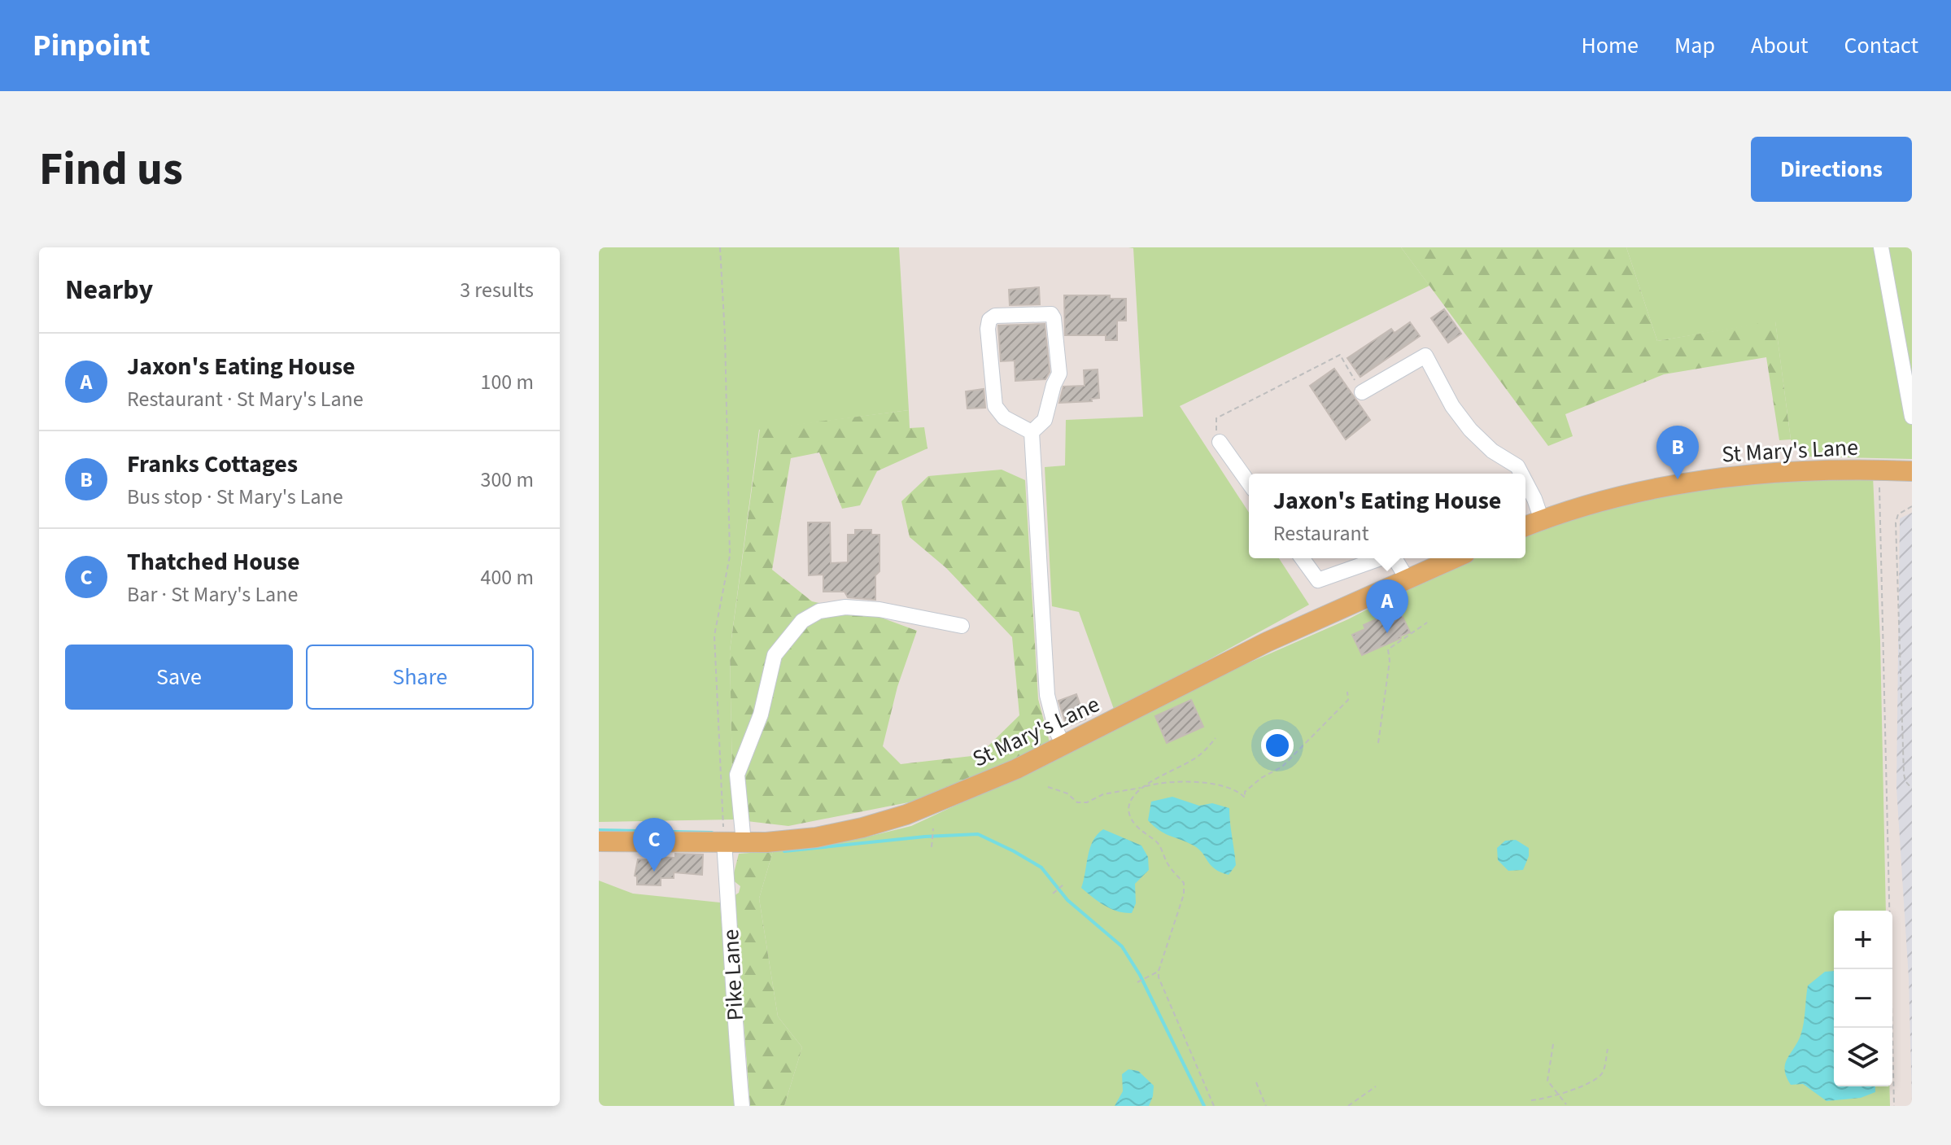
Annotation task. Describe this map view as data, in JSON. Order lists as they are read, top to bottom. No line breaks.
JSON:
{"streets":{"main road":["St Mary's Lane"],"street":["Pike Lane"]},"crossings":[["St Mary's Lane","Pike Lane"]],"page":{"header":"Pinpoint","nav":["Home","Map","About","Contact"],"buttons":["Directions",["Save","Share"]],"title":"Find us","heading":["Nearby","3 results"],"list":[{"mark":"A","name":"Jaxon's Eating House","note":"Restaurant · St Mary's Lane","value":"100 m"},{"mark":"B","name":"Franks Cottages","note":"Bus stop · St Mary's Lane","value":"300 m"},{"mark":"C","name":"Thatched House","note":"Bar · St Mary's Lane","value":"400 m"}],"pins":["B","A","C"],"popup":["Jaxon's Eating House","Restaurant"],"map_buttons":["+","−"]}}
